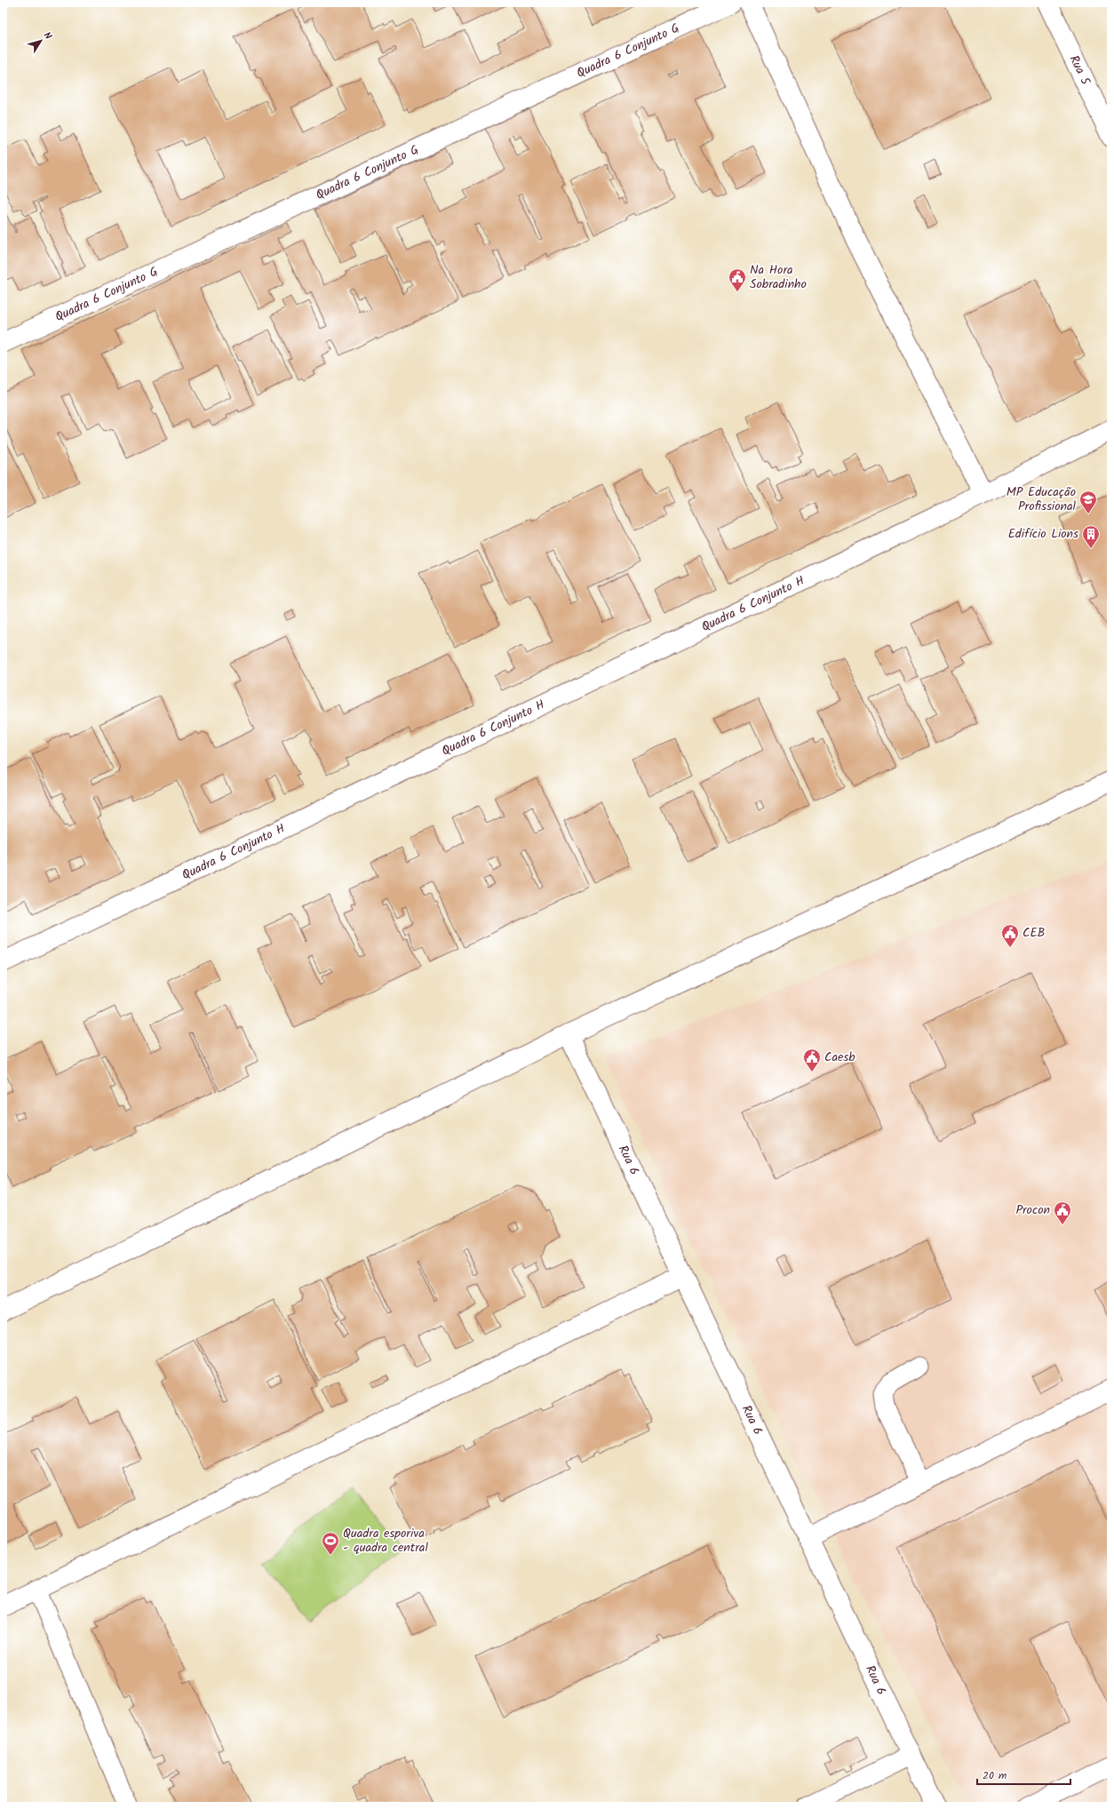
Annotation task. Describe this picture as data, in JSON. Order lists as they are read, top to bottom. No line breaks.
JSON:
{"streets":{"street":["Quadra 6 Conjunto G","Rua 5","Quadra 6 Conjunto H","Rua 6"]},"places":{"public building":["Na Hora Sobradinho","CEB","Caesb","Procon"],"school or university":["MP Educação Profissional"],"building":["Edifício Lions"],"sports":["Quadra esporiva - quadra central"]},"scale_bar":"20 m","north":"top right"}
